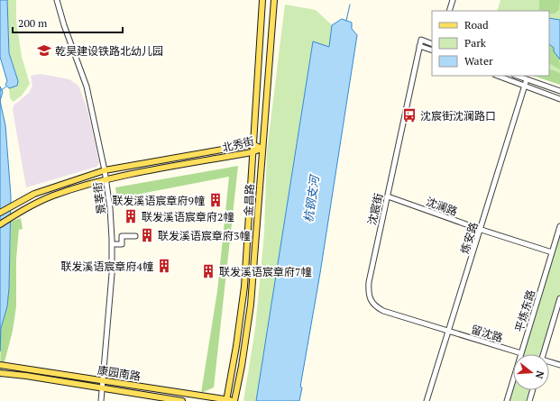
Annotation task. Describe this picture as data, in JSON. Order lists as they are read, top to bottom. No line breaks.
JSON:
{"streets":{"main road":["北秀街","金昌路","康园南路"],"street":["景莘街","沈澜路","沈宸街","炼安路","平炼东路","留沈路"]},"crossings":[["北秀街","景莘街"],["北秀街","金昌路"],["景莘街","康园南路"],["金昌路","康园南路"],["沈澜路","沈宸街"],["沈澜路","炼安路"],["沈澜路","平炼东路"],["沈宸街","炼安路"],["沈宸街","留沈路"],["炼安路","留沈路"],["平炼东路","留沈路"]],"water":["杭钢支河"],"places":{"school or university":["乾昊建设铁路北幼儿园"],"bus stop":["沈宸街沈澜路口"],"building":["联发溪语宸章府9幢","联发溪语宸章府2幢","联发溪语宸章府3幢","联发溪语宸章府4幢","联发溪语宸章府7幢"]},"legend":["Road","Park","Water"],"scale_bar":"200 m","north":"right"}
